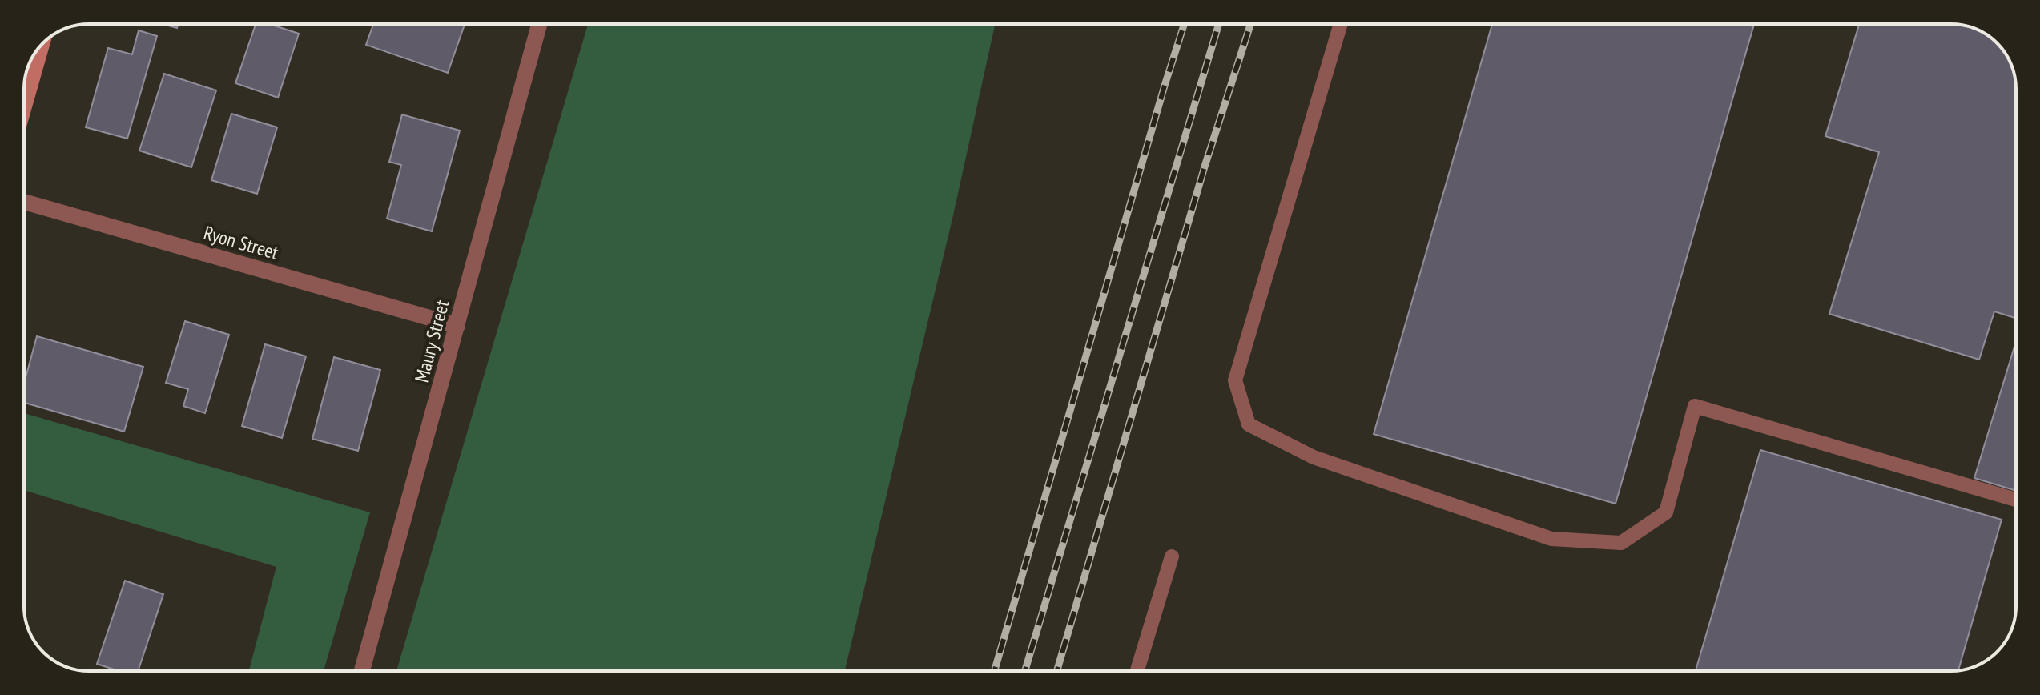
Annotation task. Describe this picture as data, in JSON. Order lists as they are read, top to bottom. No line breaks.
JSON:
{"streets":{"street":["Ryon Street","Maury Street"]},"crossings":[["Ryon Street","Maury Street"]]}
